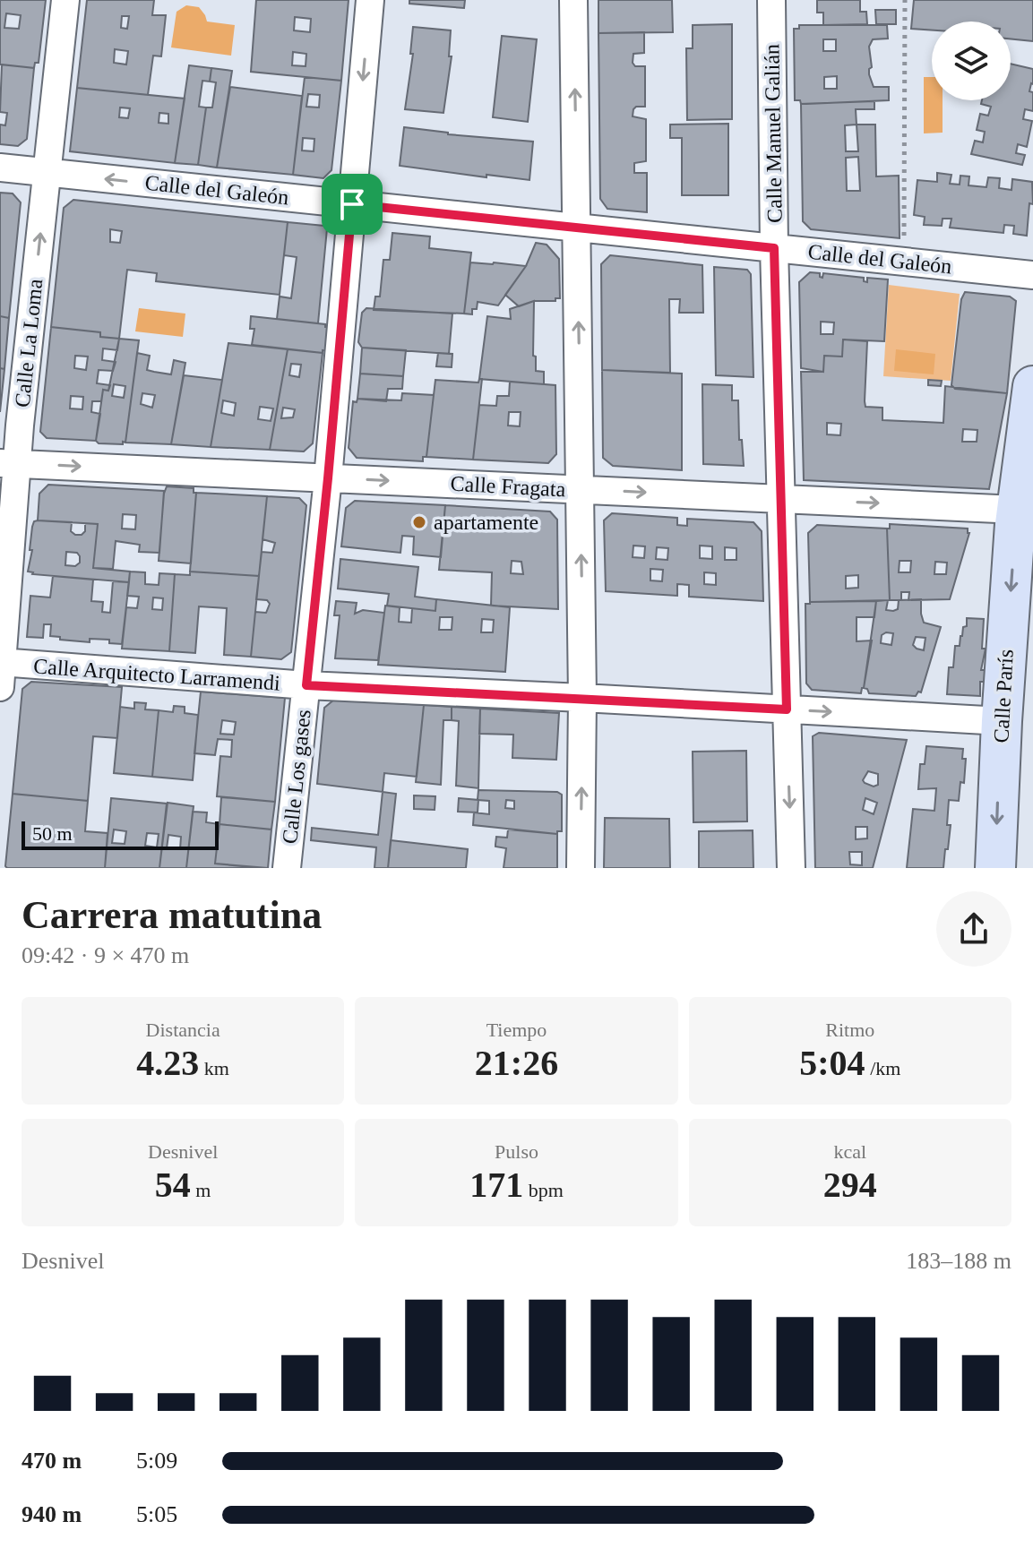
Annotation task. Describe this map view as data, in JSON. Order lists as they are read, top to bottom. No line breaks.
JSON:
{"streets":{"main road":["Calle París"],"street":["Calle Manuel Galián","Calle del Galeón","Calle La Loma","Calle Fragata","Calle Arquitecto Larramendi","Calle Los gases"]},"crossings":[["Calle Manuel Galián","Calle del Galeón"],["Calle Manuel Galián","Calle Fragata"],["Calle Manuel Galián","Calle Arquitecto Larramendi"],["Calle del Galeón","Calle La Loma"],["Calle del Galeón","Calle Los gases"],["Calle La Loma","Calle Fragata"],["Calle La Loma","Calle Arquitecto Larramendi"],["Calle Fragata","Calle París"],["Calle Fragata","Calle Los gases"],["Calle Arquitecto Larramendi","Calle París"],["Calle Arquitecto Larramendi","Calle Los gases"]],"one_way":["Calle La Loma","Calle Fragata","Calle París"],"places":["apartamente"],"scale_bar":"50 m","page":{"scale":"50 m","heading":["Carrera matutina","09:42 · 9 × 470 m"],"stats":[["Distancia","4.23 km"],["Tiempo","21:26"],["Ritmo","5:04 /km"],["Desnivel","54 m"],["Pulso","171 bpm"],["kcal","294"]],"chart":["Desnivel","183–188 m"],"list":[{"name":"470 m","note":"5:09"},{"name":"940 m","note":"5:05"}]}}
